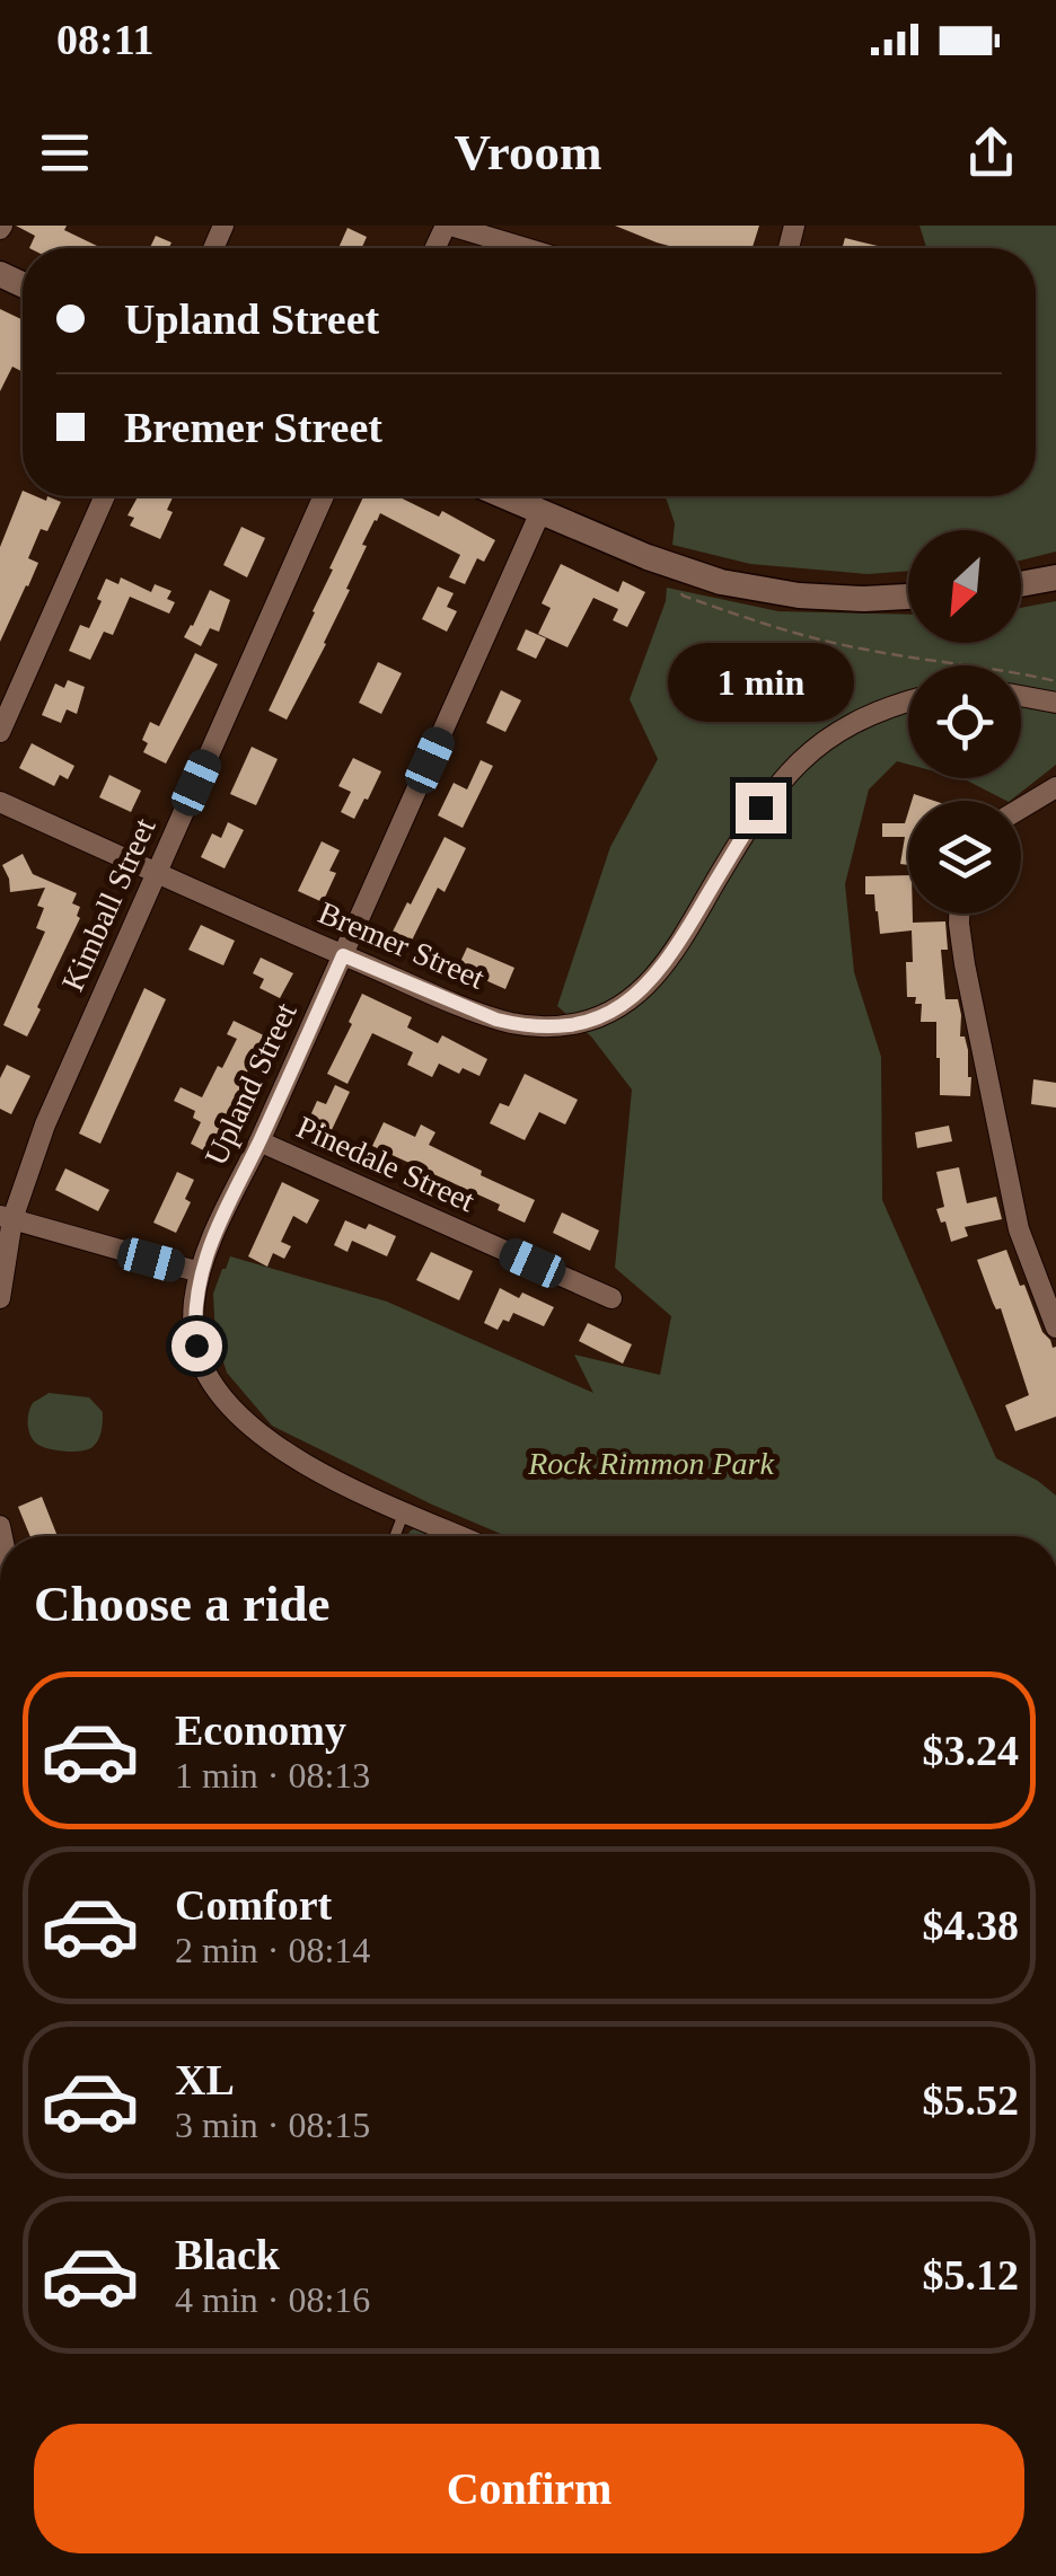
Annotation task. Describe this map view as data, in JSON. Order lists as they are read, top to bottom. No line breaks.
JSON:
{"streets":{"street":["Kimball Street","Bremer Street","Upland Street","Pinedale Street"]},"crossings":[["Kimball Street","Bremer Street"],["Bremer Street","Upland Street"],["Upland Street","Pinedale Street"]],"parks":["Rock Rimmon Park"],"north":"bottom left","page":{"status":"08:11","header":"Vroom","banner":["Upland Street","Bremer Street"],"bubble":"1 min","heading":"Choose a ride","list":[{"name":"Economy","note":"1 min · 08:13","value":"$3.24"},{"name":"Comfort","note":"2 min · 08:14","value":"$4.38"},{"name":"XL","note":"3 min · 08:15","value":"$5.52"},{"name":"Black","note":"4 min · 08:16","value":"$5.12"}],"buttons":"Confirm"}}
